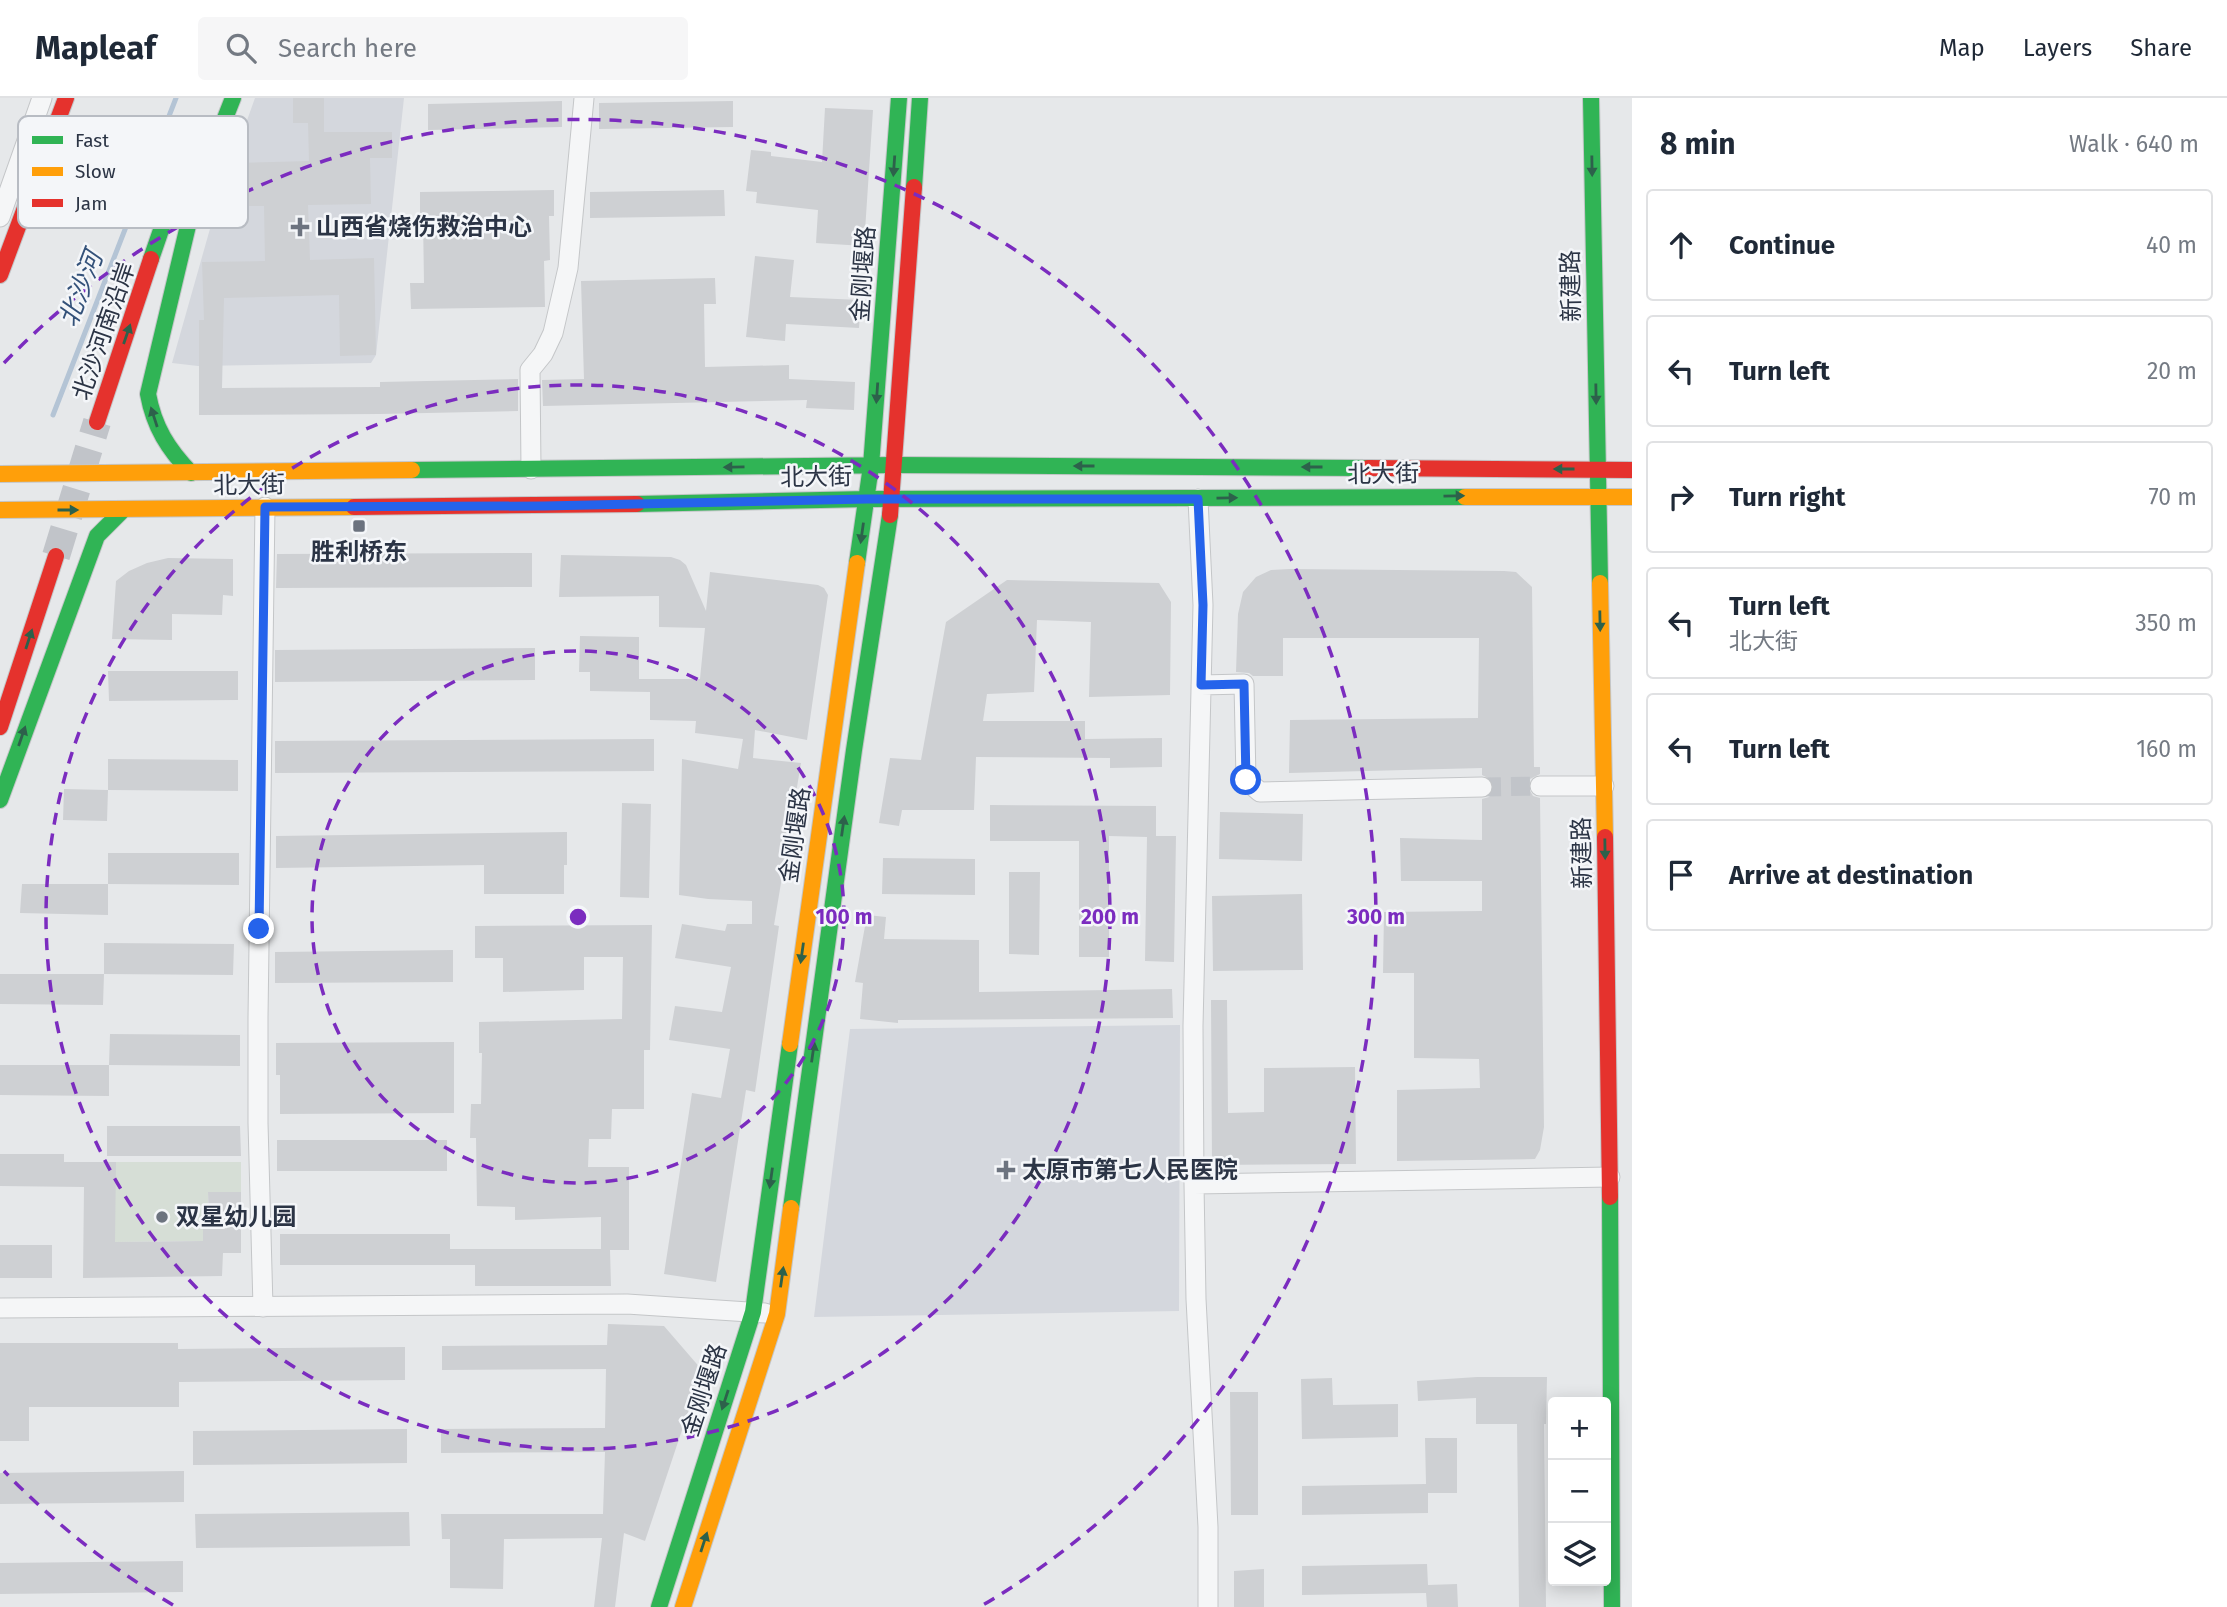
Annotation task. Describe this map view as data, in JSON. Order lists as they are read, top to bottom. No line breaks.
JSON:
{"streets":{"main road":["金刚堰路","新建路","北沙河南沿岸","北大街"]},"crossings":[["金刚堰路","北大街"],["新建路","北大街"]],"one_way":["新建路","北沙河南沿岸"],"water":["北沙河"],"places":{"health":["山西省烧伤救治中心","太原市第七人民医院"],"transit":["胜利桥东"],"other":["双星幼儿园"]},"legend":["Fast","Slow","Jam"],"page":{"header":"Mapleaf","search":"Search here","nav":["Map","Layers","Share"],"heading":["8 min","Walk · 640 m"],"list":[["Continue","40 m"],["Turn left","20 m"],["Turn right","70 m"],["Turn left","北大街","350 m"],["Turn left","160 m"],"Arrive at destination"],"map_buttons":["+","−"]},"rings":["100 m","200 m","300 m"]}
